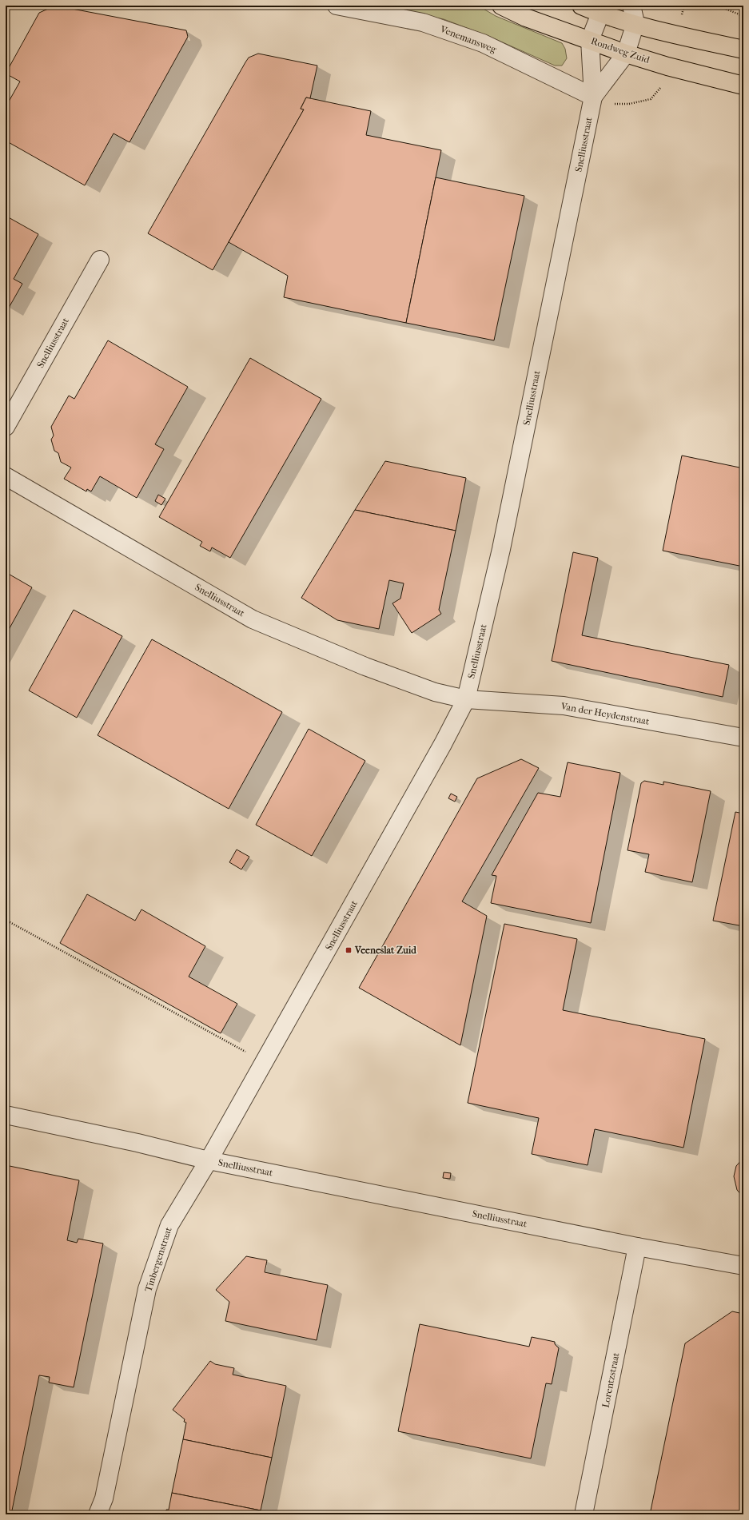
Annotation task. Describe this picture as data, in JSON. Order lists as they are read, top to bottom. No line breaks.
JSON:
{"streets":{"main road":["Rondweg Zuid"],"street":["Venemansweg","Snelliusstraat","Van der Heydenstraat","Tinbergenstraat","Lorentzstraat"]},"crossings":[["Venemansweg","Snelliusstraat"],["Rondweg Zuid","Snelliusstraat"],["Snelliusstraat","Van der Heydenstraat"],["Snelliusstraat","Tinbergenstraat"],["Snelliusstraat","Lorentzstraat"]],"places":{"transit":["Veeneslat Zuid"]}}
